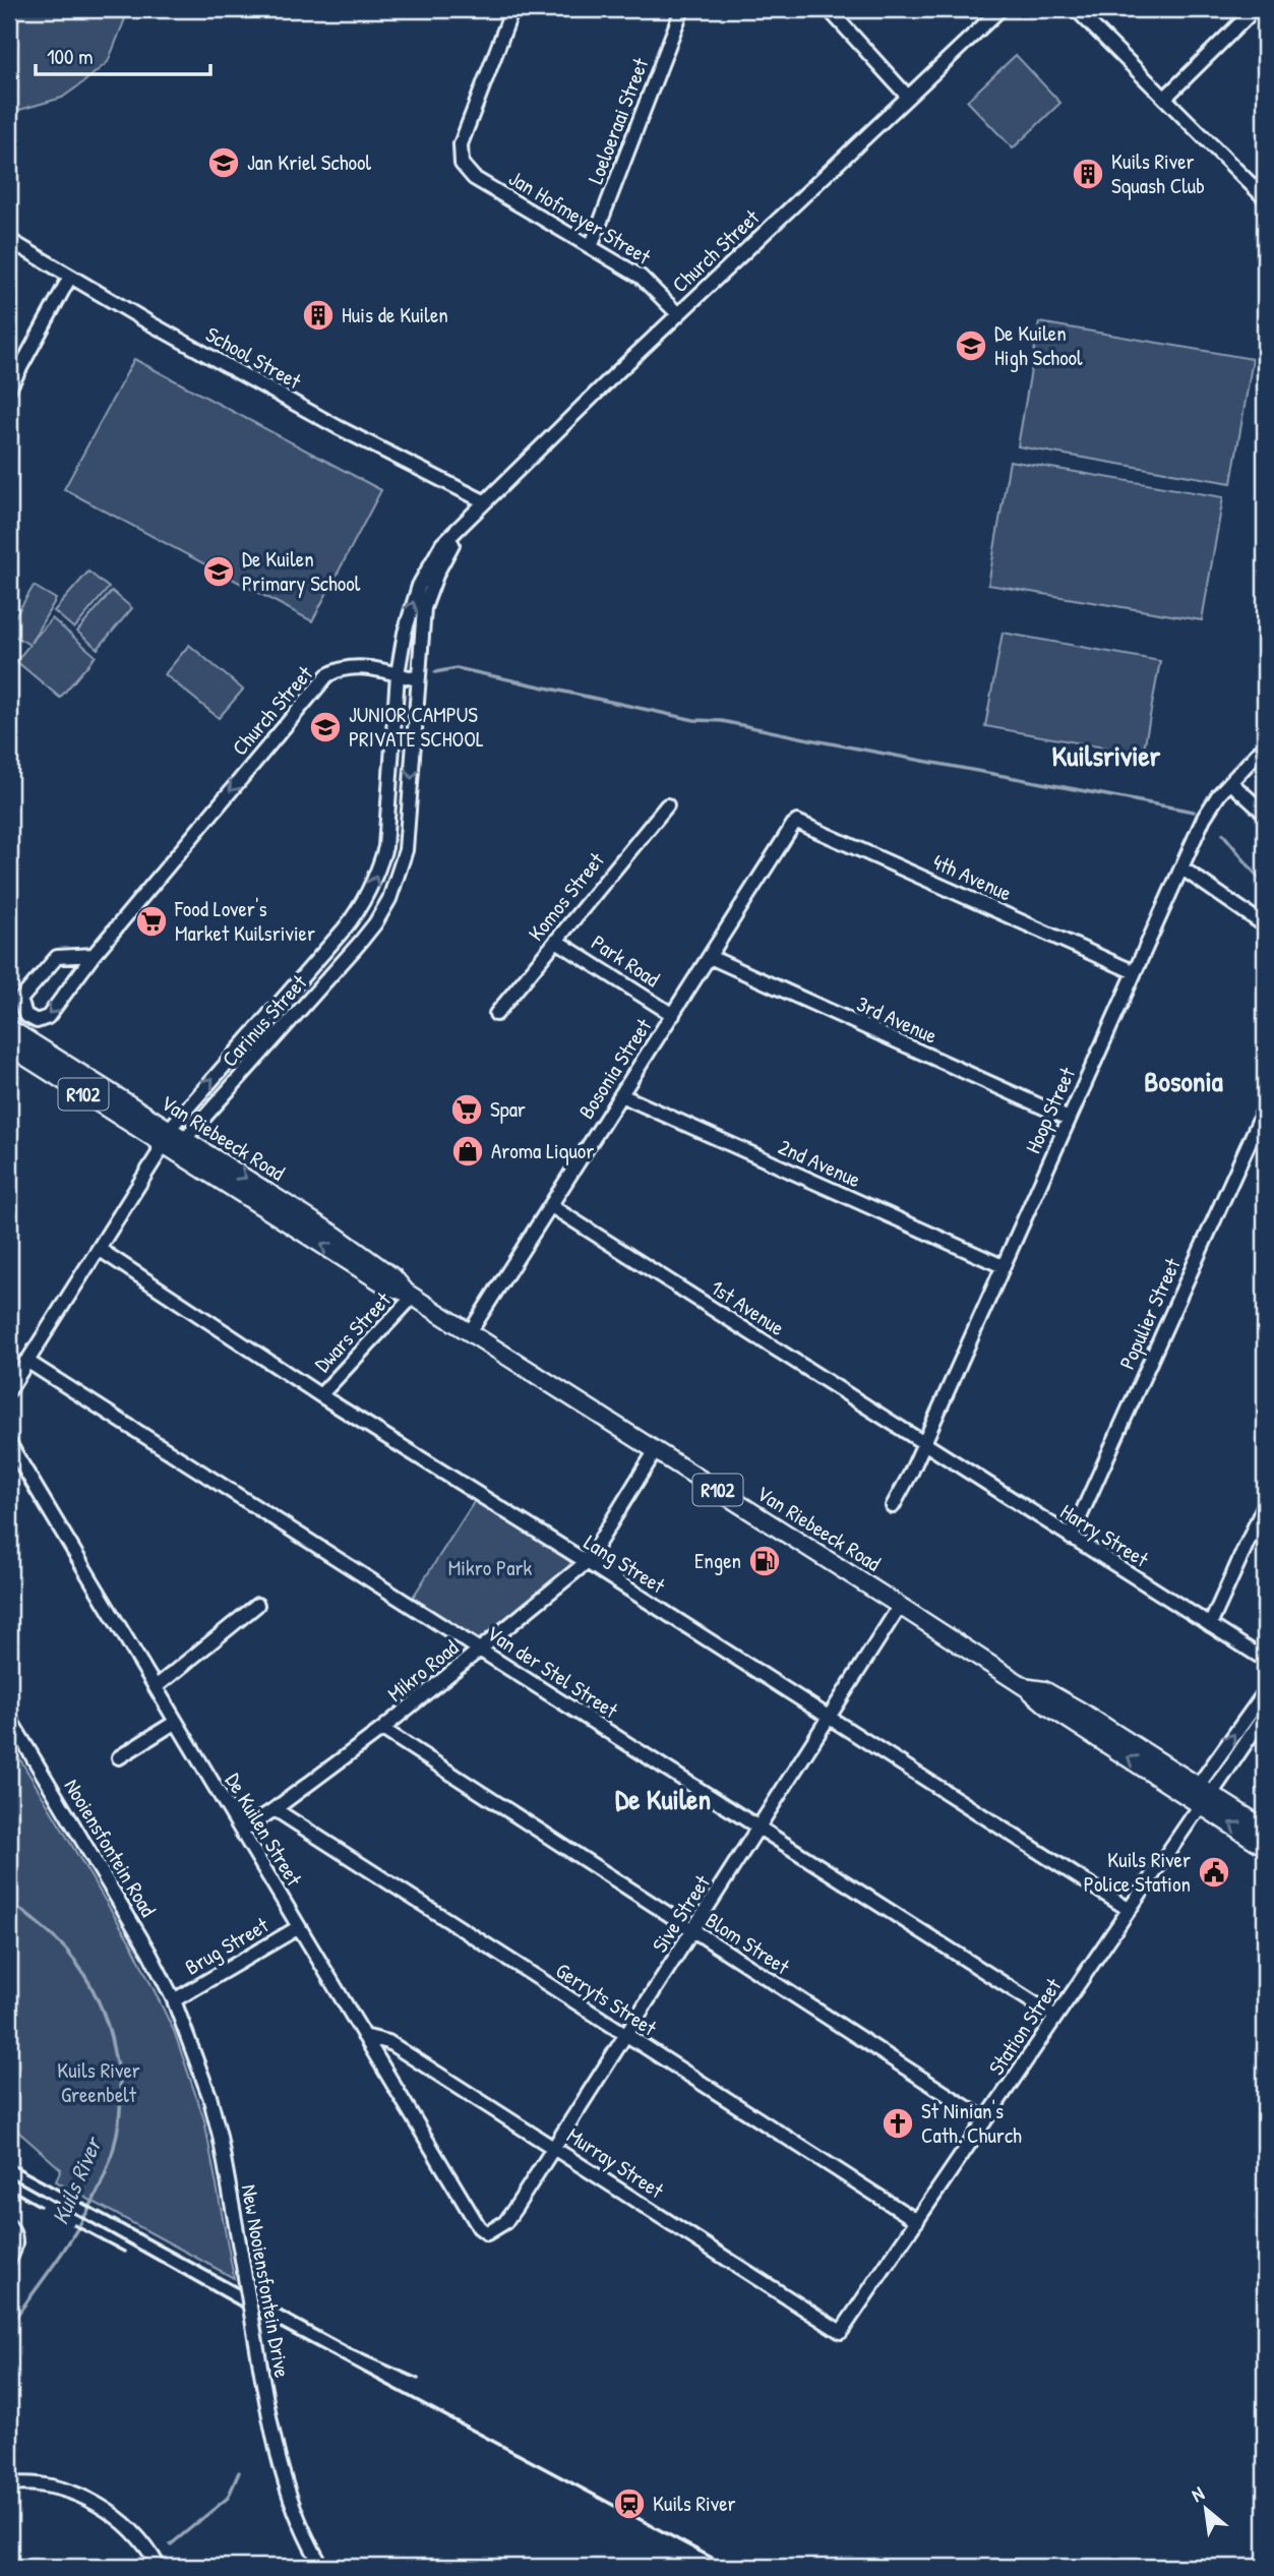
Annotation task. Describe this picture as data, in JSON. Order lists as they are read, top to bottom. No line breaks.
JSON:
{"streets":{"main road":["R102","Van Riebeeck Road"],"street":["Loeloeraai Street","Jan Hofmeyer Street","Church Street","School Street","4th Avenue","Komos Street","Park Road","3rd Avenue","Carinus Street","Bosonia Street","Hoop Street","2nd Avenue","1st Avenue","Populier Street","Dwars Street","Harry Street","Lang Street","Mikro Road","Van der Stel Street","De Kuilen Street","Nooiensfontein Road","Sive Street","Blom Street","Brug Street","Gerryts Street","Station Street","Murray Street","New Nooiensfontein Drive"]},"crossings":[["Loeloeraai Street","Jan Hofmeyer Street"],["Jan Hofmeyer Street","Church Street"],["Church Street","School Street"],["Church Street","Carinus Street"],["4th Avenue","Bosonia Street"],["4th Avenue","Hoop Street"],["Komos Street","Park Road"],["Park Road","Bosonia Street"],["3rd Avenue","Bosonia Street"],["3rd Avenue","Hoop Street"],["Carinus Street","Van Riebeeck Road"],["Carinus Street","Lang Street"],["Carinus Street","Van der Stel Street"],["Bosonia Street","Van Riebeeck Road"],["Bosonia Street","2nd Avenue"],["Bosonia Street","1st Avenue"],["Hoop Street","2nd Avenue"],["Hoop Street","1st Avenue"],["Hoop Street","Harry Street"],["Van Riebeeck Road","Dwars Street"],["Van Riebeeck Road","Mikro Road"],["Van Riebeeck Road","Sive Street"],["Van Riebeeck Road","Station Street"],["1st Avenue","Harry Street"],["Populier Street","Harry Street"],["Dwars Street","Lang Street"],["Lang Street","Mikro Road"],["Lang Street","Sive Street"],["Lang Street","Station Street"],["Mikro Road","Van der Stel Street"],["Mikro Road","De Kuilen Street"],["Mikro Road","Blom Street"],["Mikro Road","Gerryts Street"],["Van der Stel Street","Sive Street"],["Van der Stel Street","Station Street"],["De Kuilen Street","Sive Street"],["De Kuilen Street","Brug Street"],["De Kuilen Street","Murray Street"],["Nooiensfontein Road","Brug Street"],["Nooiensfontein Road","New Nooiensfontein Drive"],["Sive Street","Blom Street"],["Sive Street","Gerryts Street"],["Sive Street","Murray Street"],["Blom Street","Station Street"],["Brug Street","New Nooiensfontein Drive"],["Gerryts Street","Station Street"],["Station Street","Murray Street"]],"districts":["Kuilsrivier","Bosonia","De Kuilen"],"water":["Kuils River"],"parks":["Mikro Park","Kuils River Greenbelt"],"places":{"school or university":["Jan Kriel School","De Kuilen High School","De Kuilen Primary School","JUNIOR CAMPUS PRIVATE SCHOOL"],"building":["Kuils River Squash Club","Huis de Kuilen"],"supermarket":["Food Lover's Market Kuilsrivier","Spar"],"shop":["Aroma Liquor"],"fuel station":["Engen"],"public building":["Kuils River Police Station"],"church":["St Ninian's Cath. Church"],"station":["Kuils River"]},"scale_bar":"100 m","north":"top left"}
